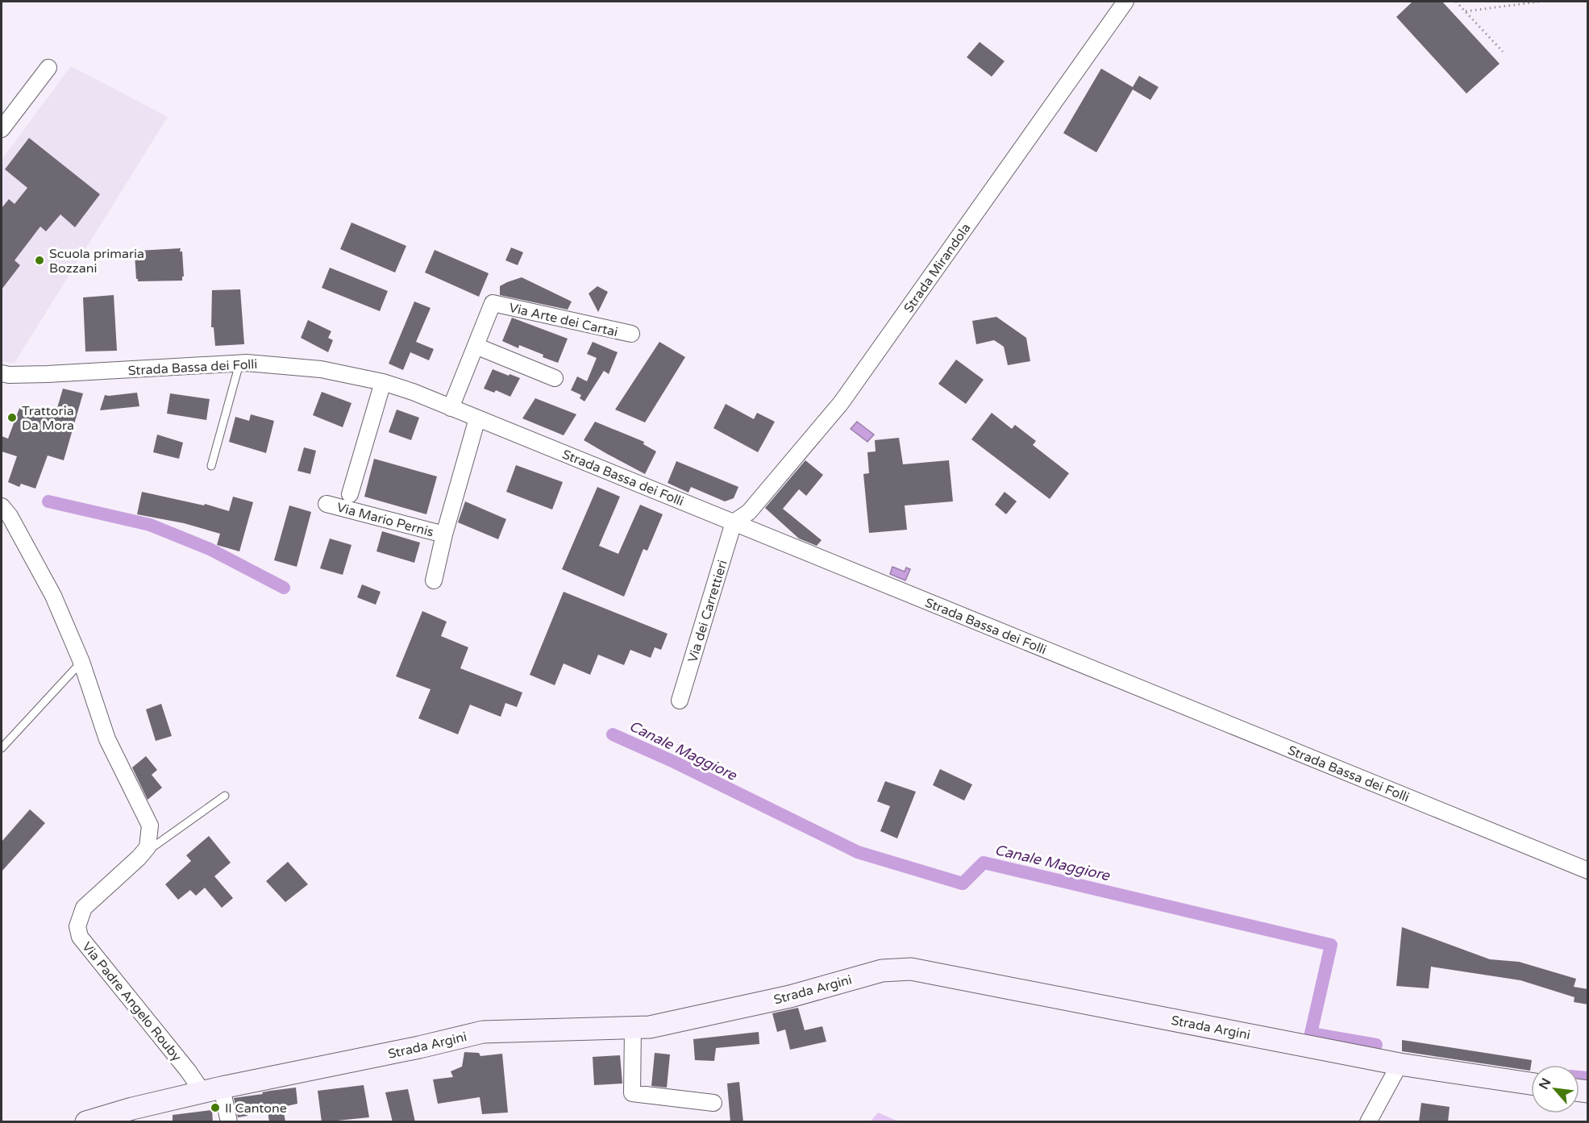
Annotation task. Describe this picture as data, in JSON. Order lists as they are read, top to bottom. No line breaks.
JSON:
{"streets":{"main road":["Strada Argini"],"street":["Strada Mirandola","Via Arte dei Cartai","Strada Bassa dei Folli","Via Mario Pernis","Via dei Carrettieri","Via Padre Angelo Rouby"]},"crossings":[["Strada Mirandola","Strada Bassa dei Folli"],["Strada Mirandola","Via dei Carrettieri"],["Via Arte dei Cartai","Strada Bassa dei Folli"],["Strada Bassa dei Folli","Via Mario Pernis"],["Strada Bassa dei Folli","Via dei Carrettieri"],["Strada Argini","Via Padre Angelo Rouby"]],"water":["Canale Maggiore"],"places":["Scuola primaria Bozzani","Trattoria Da Mora","Il Cantone"],"north":"top left"}
